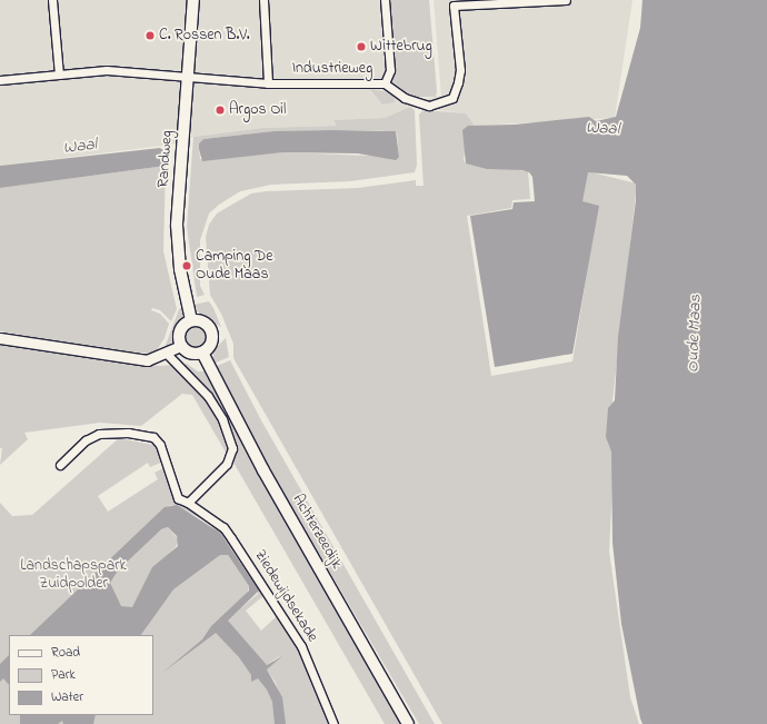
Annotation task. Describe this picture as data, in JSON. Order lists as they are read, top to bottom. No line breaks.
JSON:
{"streets":{"main road":["Randweg","Achterzeedijk"],"street":["Industrieweg","Ziedewijdsekade"]},"crossings":[["Industrieweg","Randweg"],["Randweg","Achterzeedijk"]],"water":["Waal","Oude Maas"],"parks":["Landschapspark Zuidpolder"],"places":["C. Rossen B.V.","Wittebrug","Argos Oil","Camping De Oude Maas"],"legend":["Road","Park","Water"]}
